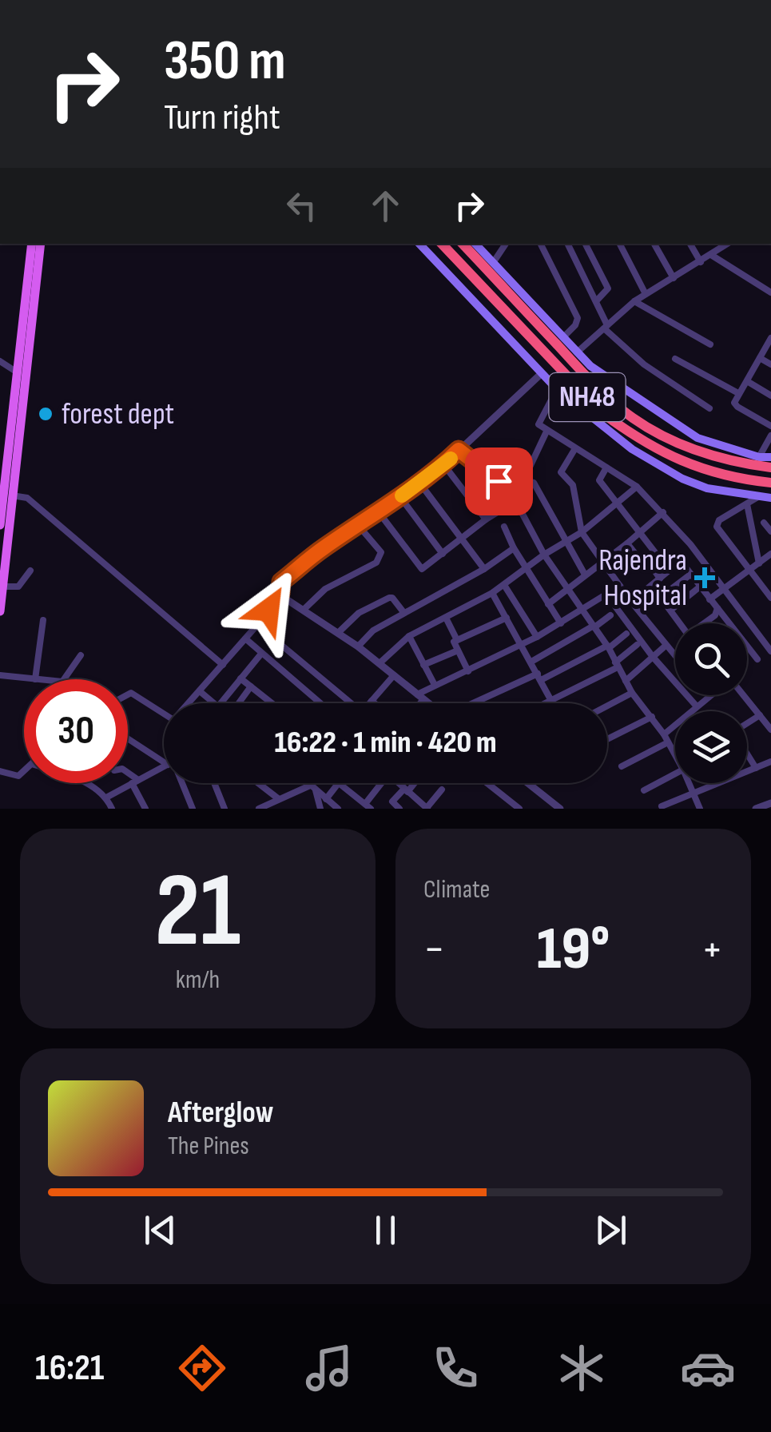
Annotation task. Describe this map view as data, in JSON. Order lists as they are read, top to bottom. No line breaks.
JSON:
{"streets":{"highway":["NH48"]},"places":{"other":["forest dept"],"health":["Rajendra Hospital"]},"page":{"turn":["350 m","Turn right"],"limit":"30","trip":"16:22 · 1 min · 420 m","tile":[["21","km/h"],"Climate"],"heat":["−","19°","+"],"song":["Afterglow","The Pines"],"tabs":"16:21"}}
